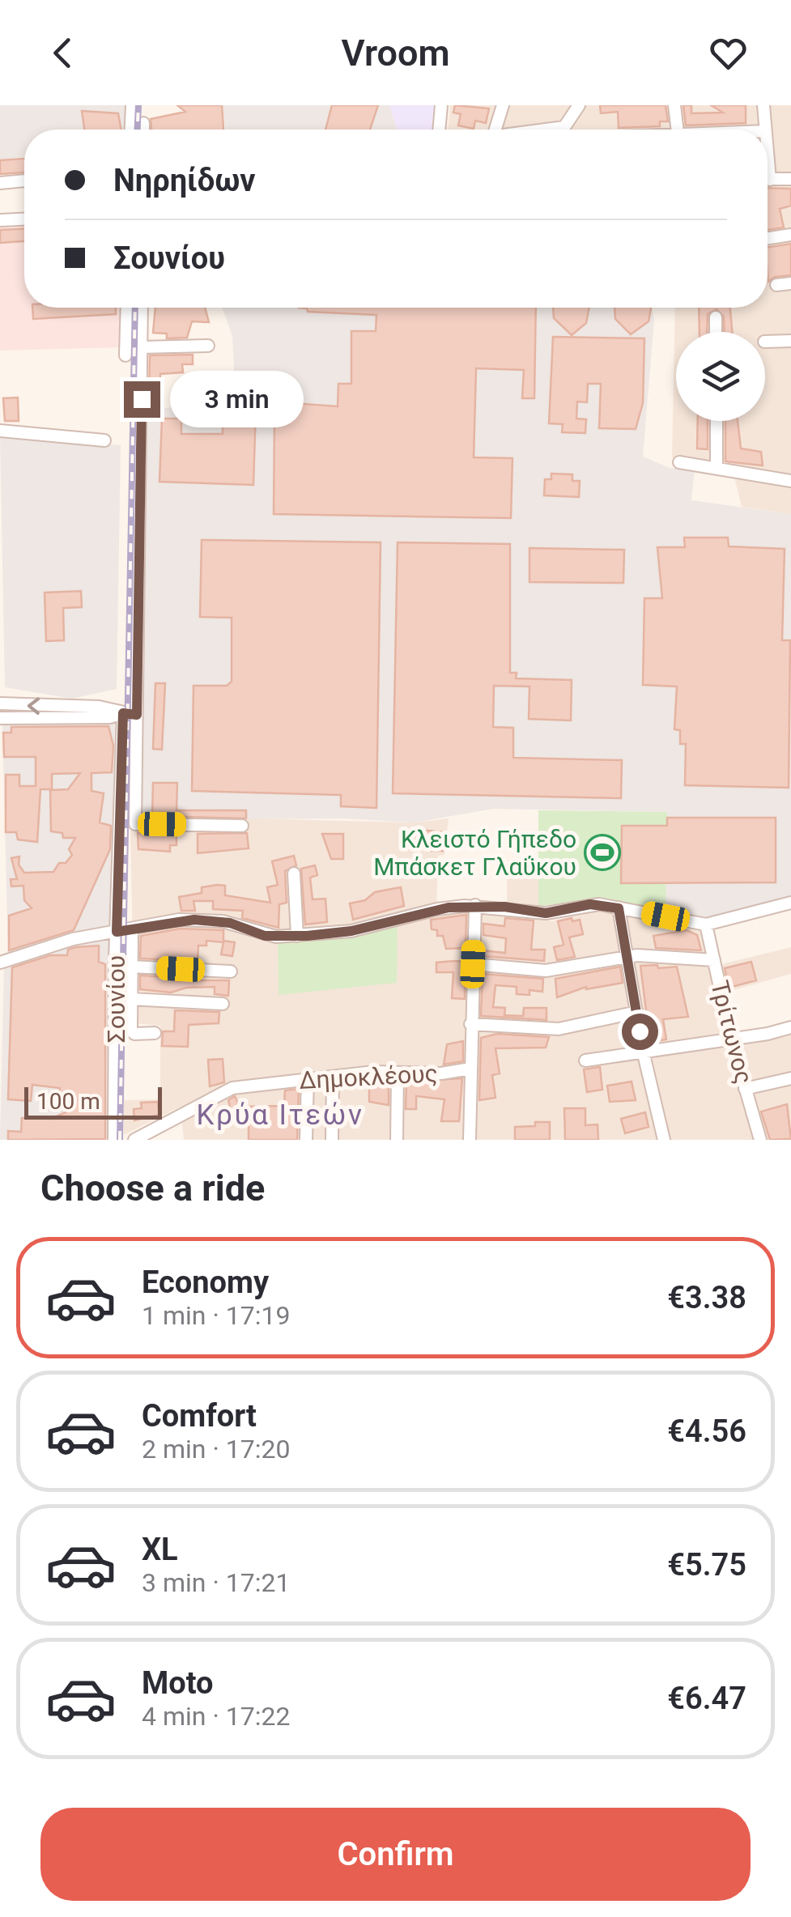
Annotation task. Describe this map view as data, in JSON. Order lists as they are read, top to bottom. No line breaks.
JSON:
{"streets":{"street":["Σουνίου","Τρίτωνος","Δημοκλέους"]},"districts":["Κρύα Ιτεών"],"places":{"sports":["Κλειστό Γήπεδο Μπάσκετ Γλαΰκου"]},"scale_bar":"100 m","page":{"header":"Vroom","banner":["Νηρηίδων","Σουνίου"],"bubble":"3 min","scale":"100 m","heading":"Choose a ride","list":[{"name":"Economy","note":"1 min · 17:19","value":"€3.38"},{"name":"Comfort","note":"2 min · 17:20","value":"€4.56"},{"name":"XL","note":"3 min · 17:21","value":"€5.75"},{"name":"Moto","note":"4 min · 17:22","value":"€6.47"}],"buttons":"Confirm"}}
